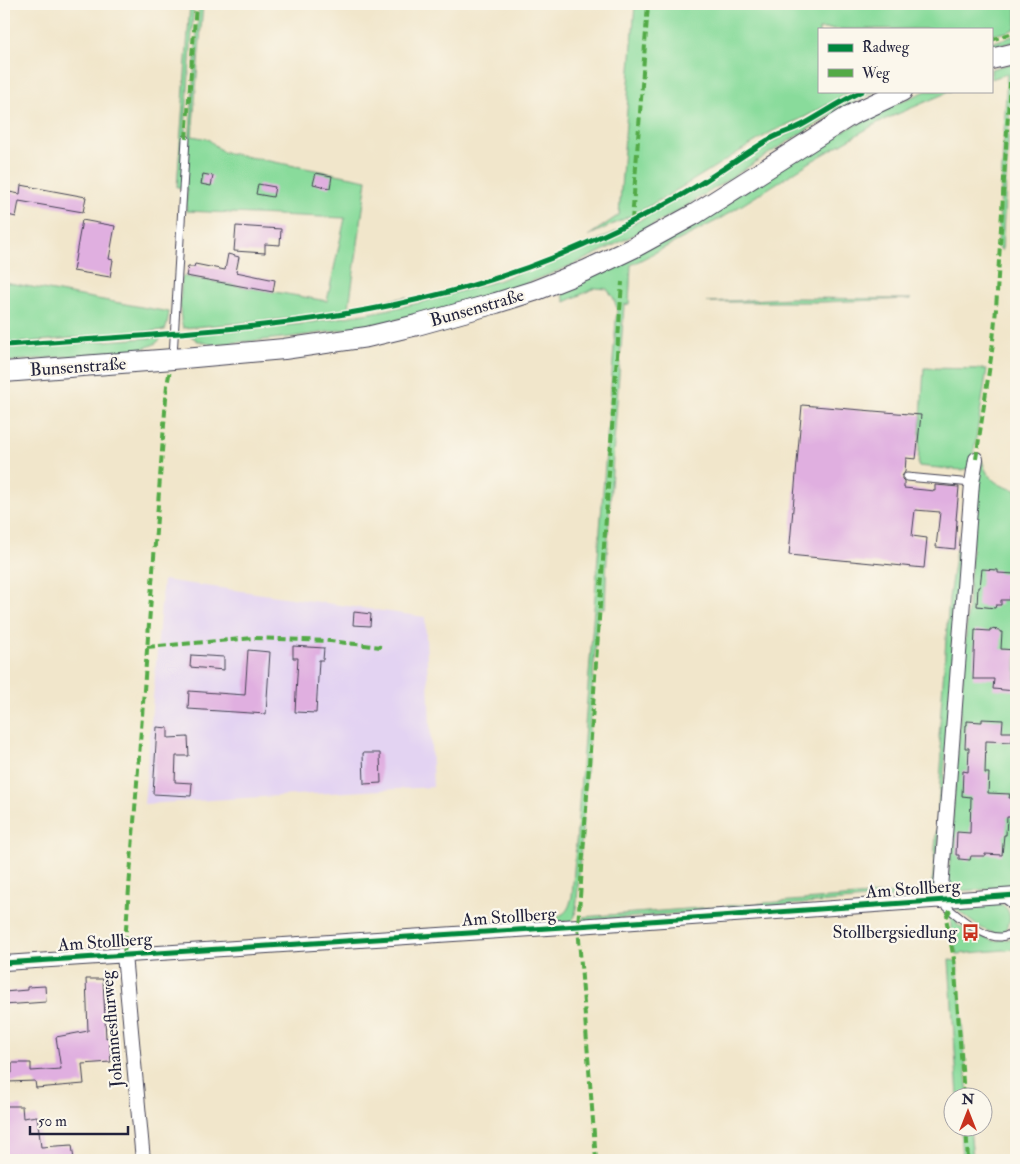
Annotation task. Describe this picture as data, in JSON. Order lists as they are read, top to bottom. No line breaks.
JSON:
{"streets":{"main road":["Bunsenstraße"],"street":["Am Stollberg","Johannesflurweg"]},"crossings":[["Am Stollberg","Johannesflurweg"]],"places":{"bus stop":["Stollbergsiedlung"]},"legend":["Radweg","Weg"],"scale_bar":"50 m","north":"top"}
